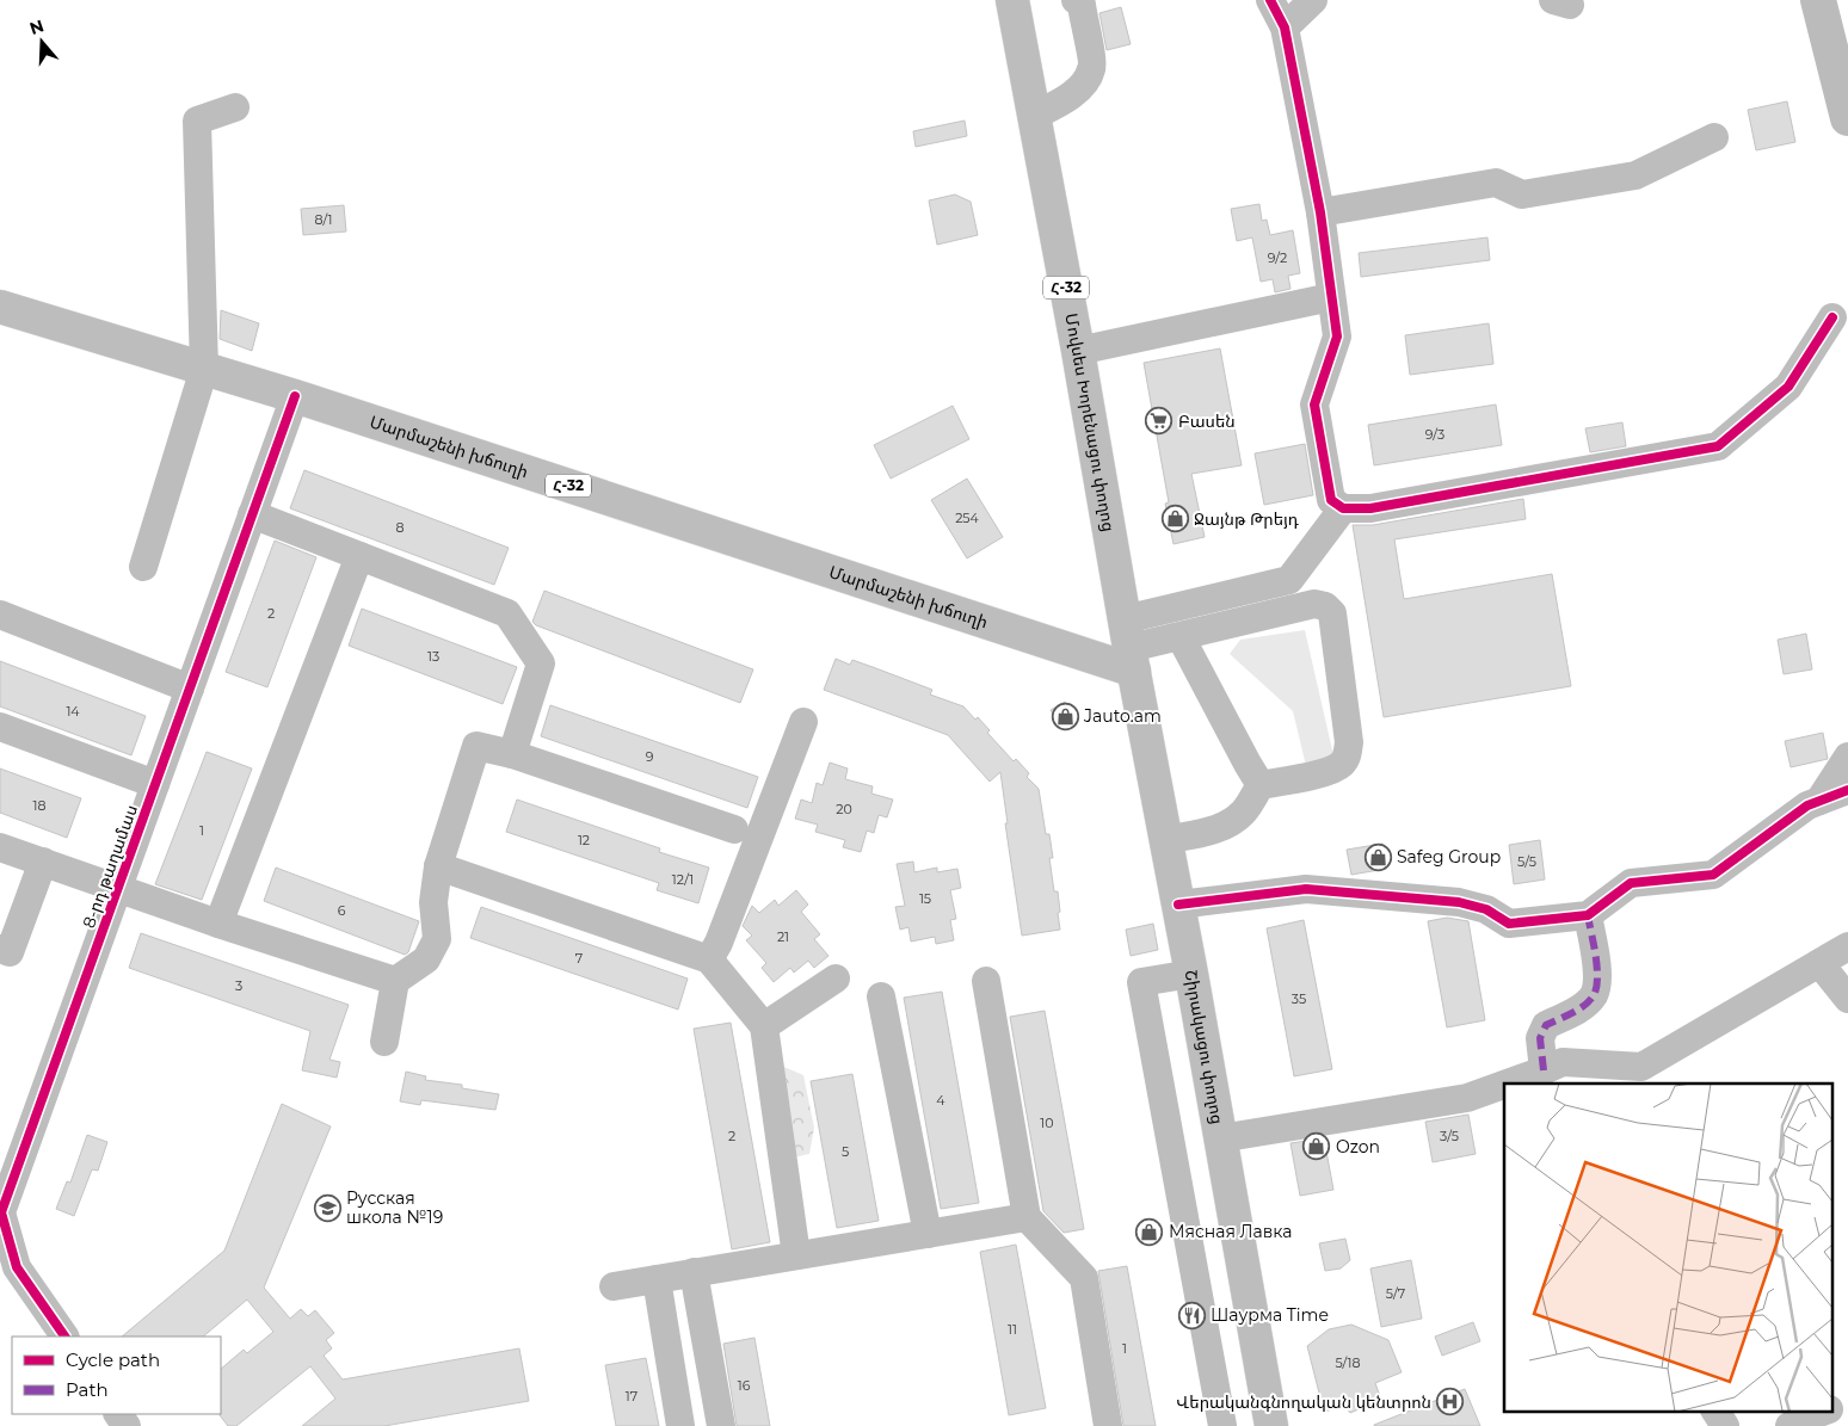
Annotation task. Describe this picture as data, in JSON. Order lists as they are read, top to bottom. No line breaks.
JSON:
{"streets":{"main road":["Հ-32","Մովսես Խորենացու փողոց","Մարմաշենի խճուղի","Շիրակացու փողոց"],"street":["8-րդ թաղամաս"]},"crossings":[["Մովսես Խորենացու փողոց","Մարմաշենի խճուղի"],["Մովսես Խորենացու փողոց","Շիրակացու փողոց"],["Մարմաշենի խճուղի","8-րդ թաղամաս"],["Մարմաշենի խճուղի","Շիրակացու փողոց"]],"places":{"supermarket":["Բասեն"],"shop":["Ջայնթ Թրեյդ","Jauto.am","Safeg Group","Ozon","Мясная Лавка"],"school or university":["Русская школа №19"],"restaurant":["Шаурма Time"],"hospital":["Վերականգնողական կենտրոն"]},"house_numbers":["8/1","9/2","9/3","254","8","2","13","14","9","18","20","1","12","5/5","12/1","15","6","21","7","3","35","4","10","2","3/5","5","5/7","11","1","5/18","16","17"],"legend":["Cycle path","Path"],"north":"top"}
